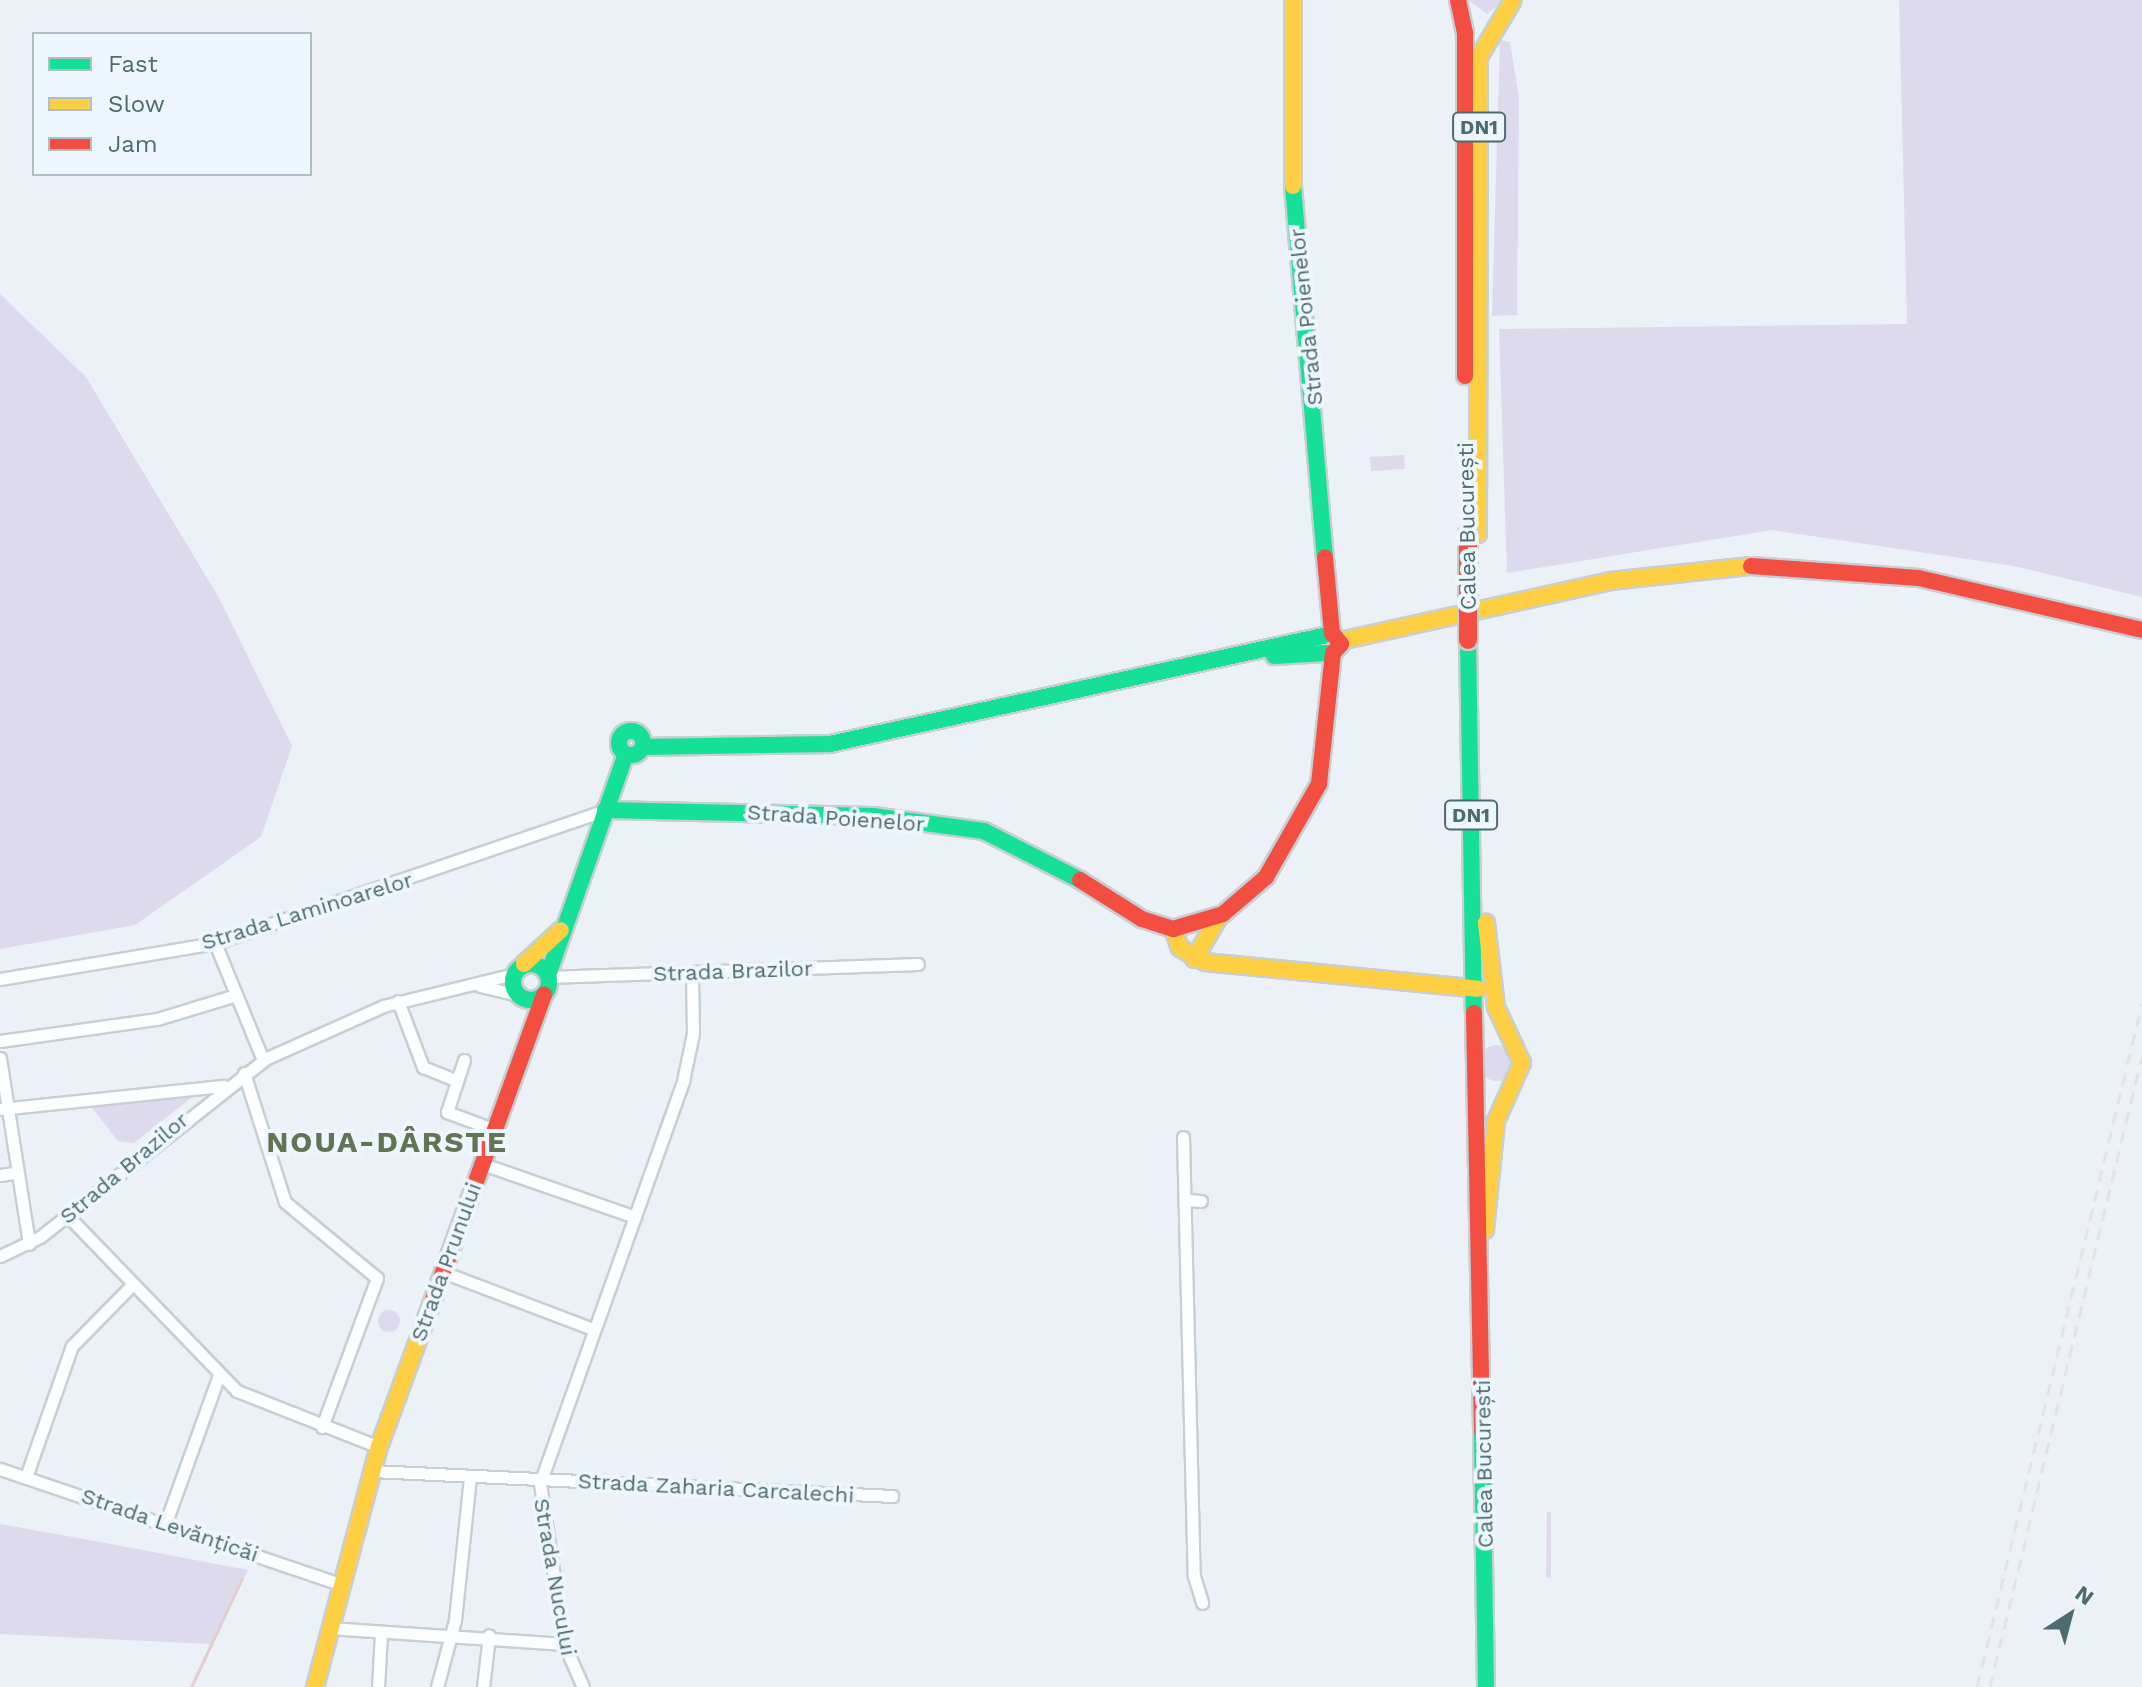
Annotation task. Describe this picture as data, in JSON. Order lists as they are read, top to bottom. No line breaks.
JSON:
{"streets":{"street":["DN1","Strada Poienelor","Calea București","Strada Laminoarelor","Strada Brazilor","Strada Prunului","Strada Zaharia Carcalechi","Strada Levănțicăi","Strada Nucului"]},"crossings":[["Strada Poienelor","Strada Laminoarelor"],["Strada Poienelor","Strada Prunului"],["Strada Laminoarelor","Strada Prunului"],["Strada Brazilor","Strada Prunului"],["Strada Brazilor","Strada Nucului"],["Strada Prunului","Strada Levănțicăi"],["Strada Zaharia Carcalechi","Strada Nucului"]],"districts":["NOUA-DÂRSTE"],"legend":["Fast","Slow","Jam"],"north":"top right"}
